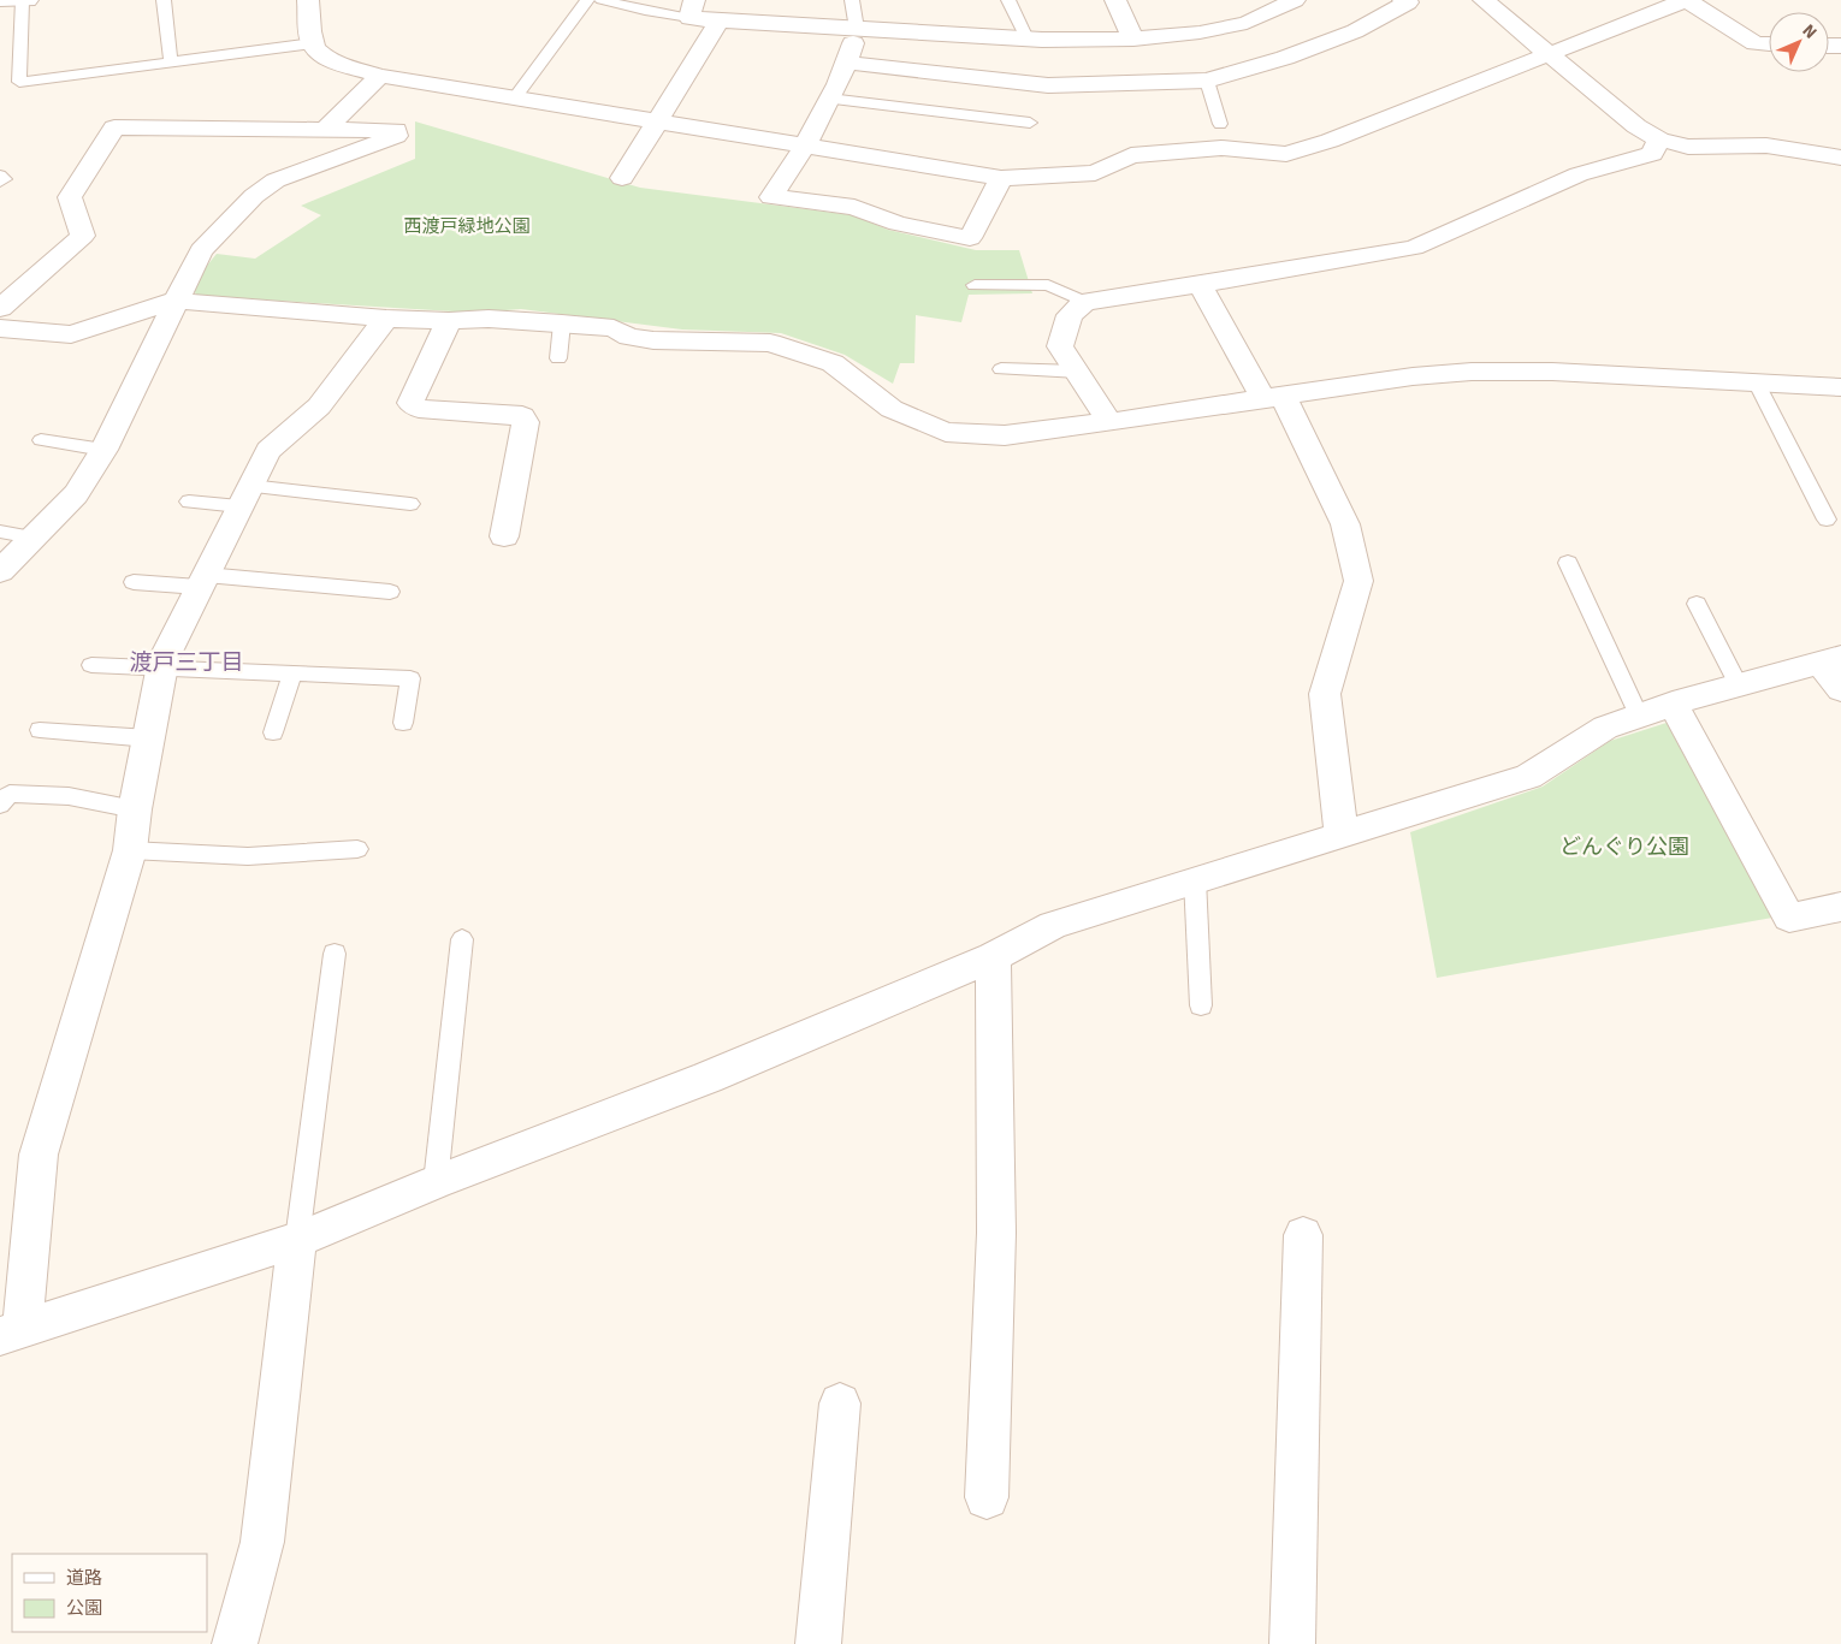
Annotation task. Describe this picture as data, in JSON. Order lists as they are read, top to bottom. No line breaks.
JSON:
{"districts":["渡戸三丁目"],"parks":["西渡戸緑地公園","どんぐり公園"],"legend":["道路","公園"],"north":"top right"}
